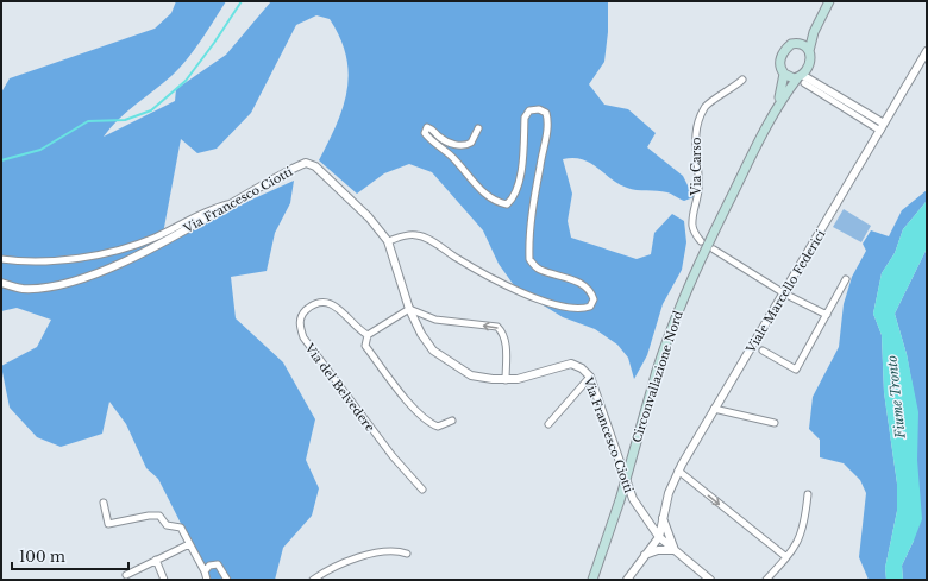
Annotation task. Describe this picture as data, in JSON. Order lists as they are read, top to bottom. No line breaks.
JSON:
{"streets":{"main road":["Circonvallazione Nord"],"street":["Via Carso","Via Francesco Ciotti","Viale Marcello Federici","Via del Belvedere"]},"crossings":[["Via Francesco Ciotti","Viale Marcello Federici"]],"water":["Fiume Tronto"],"scale_bar":"100 m"}
